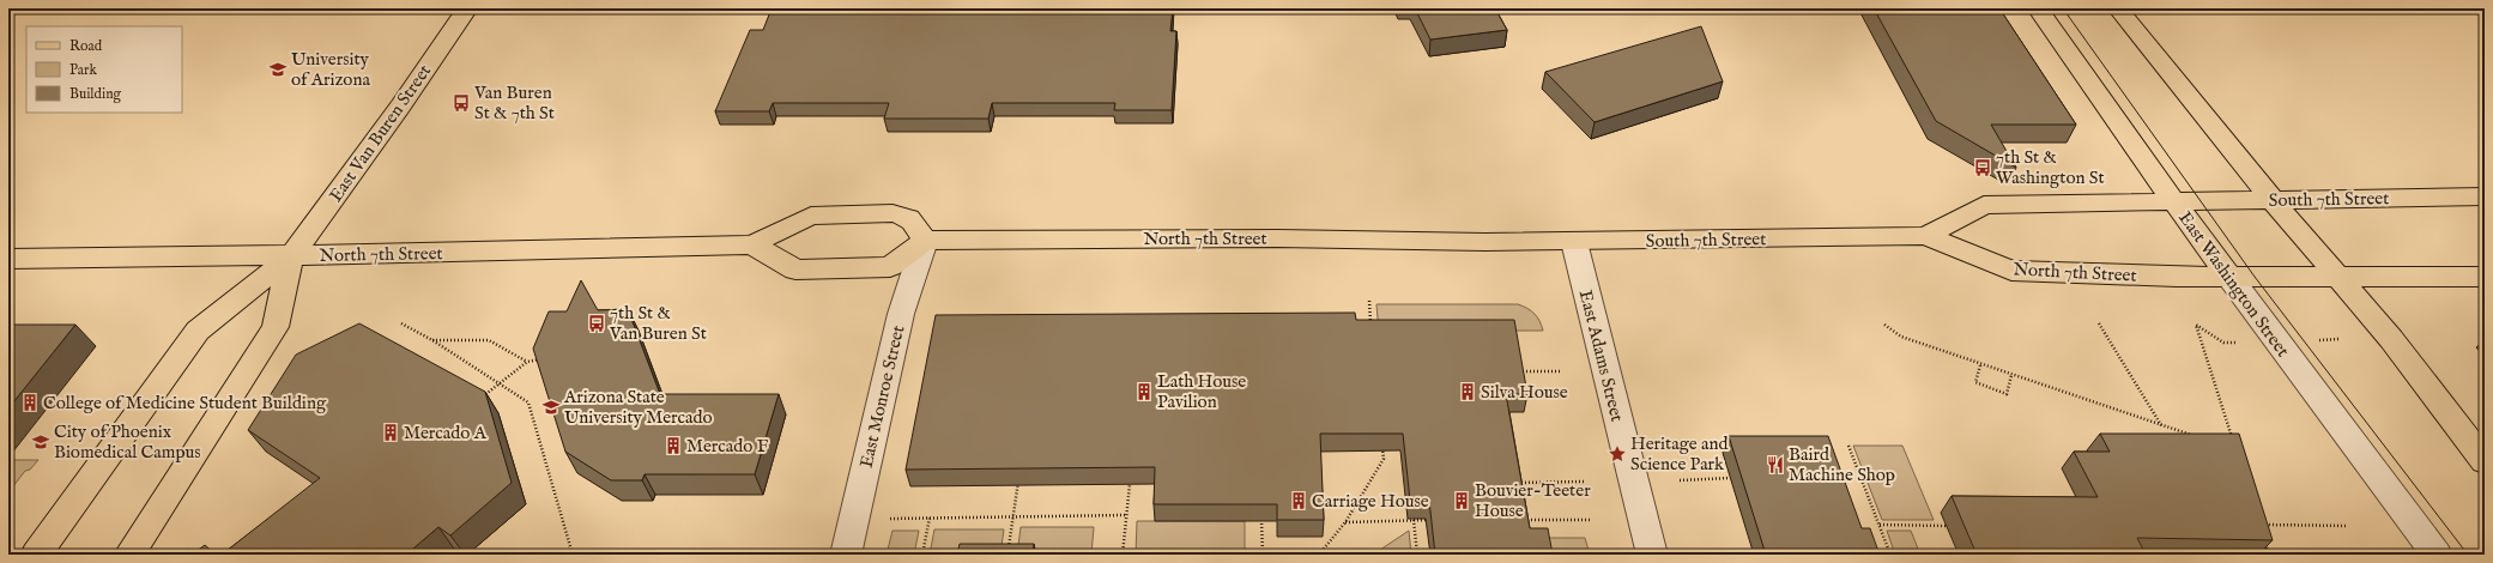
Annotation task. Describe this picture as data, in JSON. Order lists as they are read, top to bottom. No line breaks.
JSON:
{"streets":{"main road":["East Van Buren Street","South 7th Street","North 7th Street","East Washington Street"],"street":["East Adams Street","East Monroe Street"]},"crossings":[["East Van Buren Street","North 7th Street"],["South 7th Street","North 7th Street"],["South 7th Street","East Washington Street"],["South 7th Street","East Adams Street"],["North 7th Street","East Washington Street"],["North 7th Street","East Monroe Street"]],"places":{"school or university":["University of Arizona","Arizona State University Mercado","City of Phoenix Biomedical Campus"],"bus stop":["Van Buren St & 7th St","7th St & Washington St","7th St & Van Buren St"],"building":["Lath House Pavilion","Silva House","College of Medicine Student Building","Mercado A","Mercado F","Carriage House","Bouvier-Teeter House"],"place":["Heritage and Science Park"],"restaurant":["Baird Machine Shop"]},"legend":["Road","Park","Building"]}
